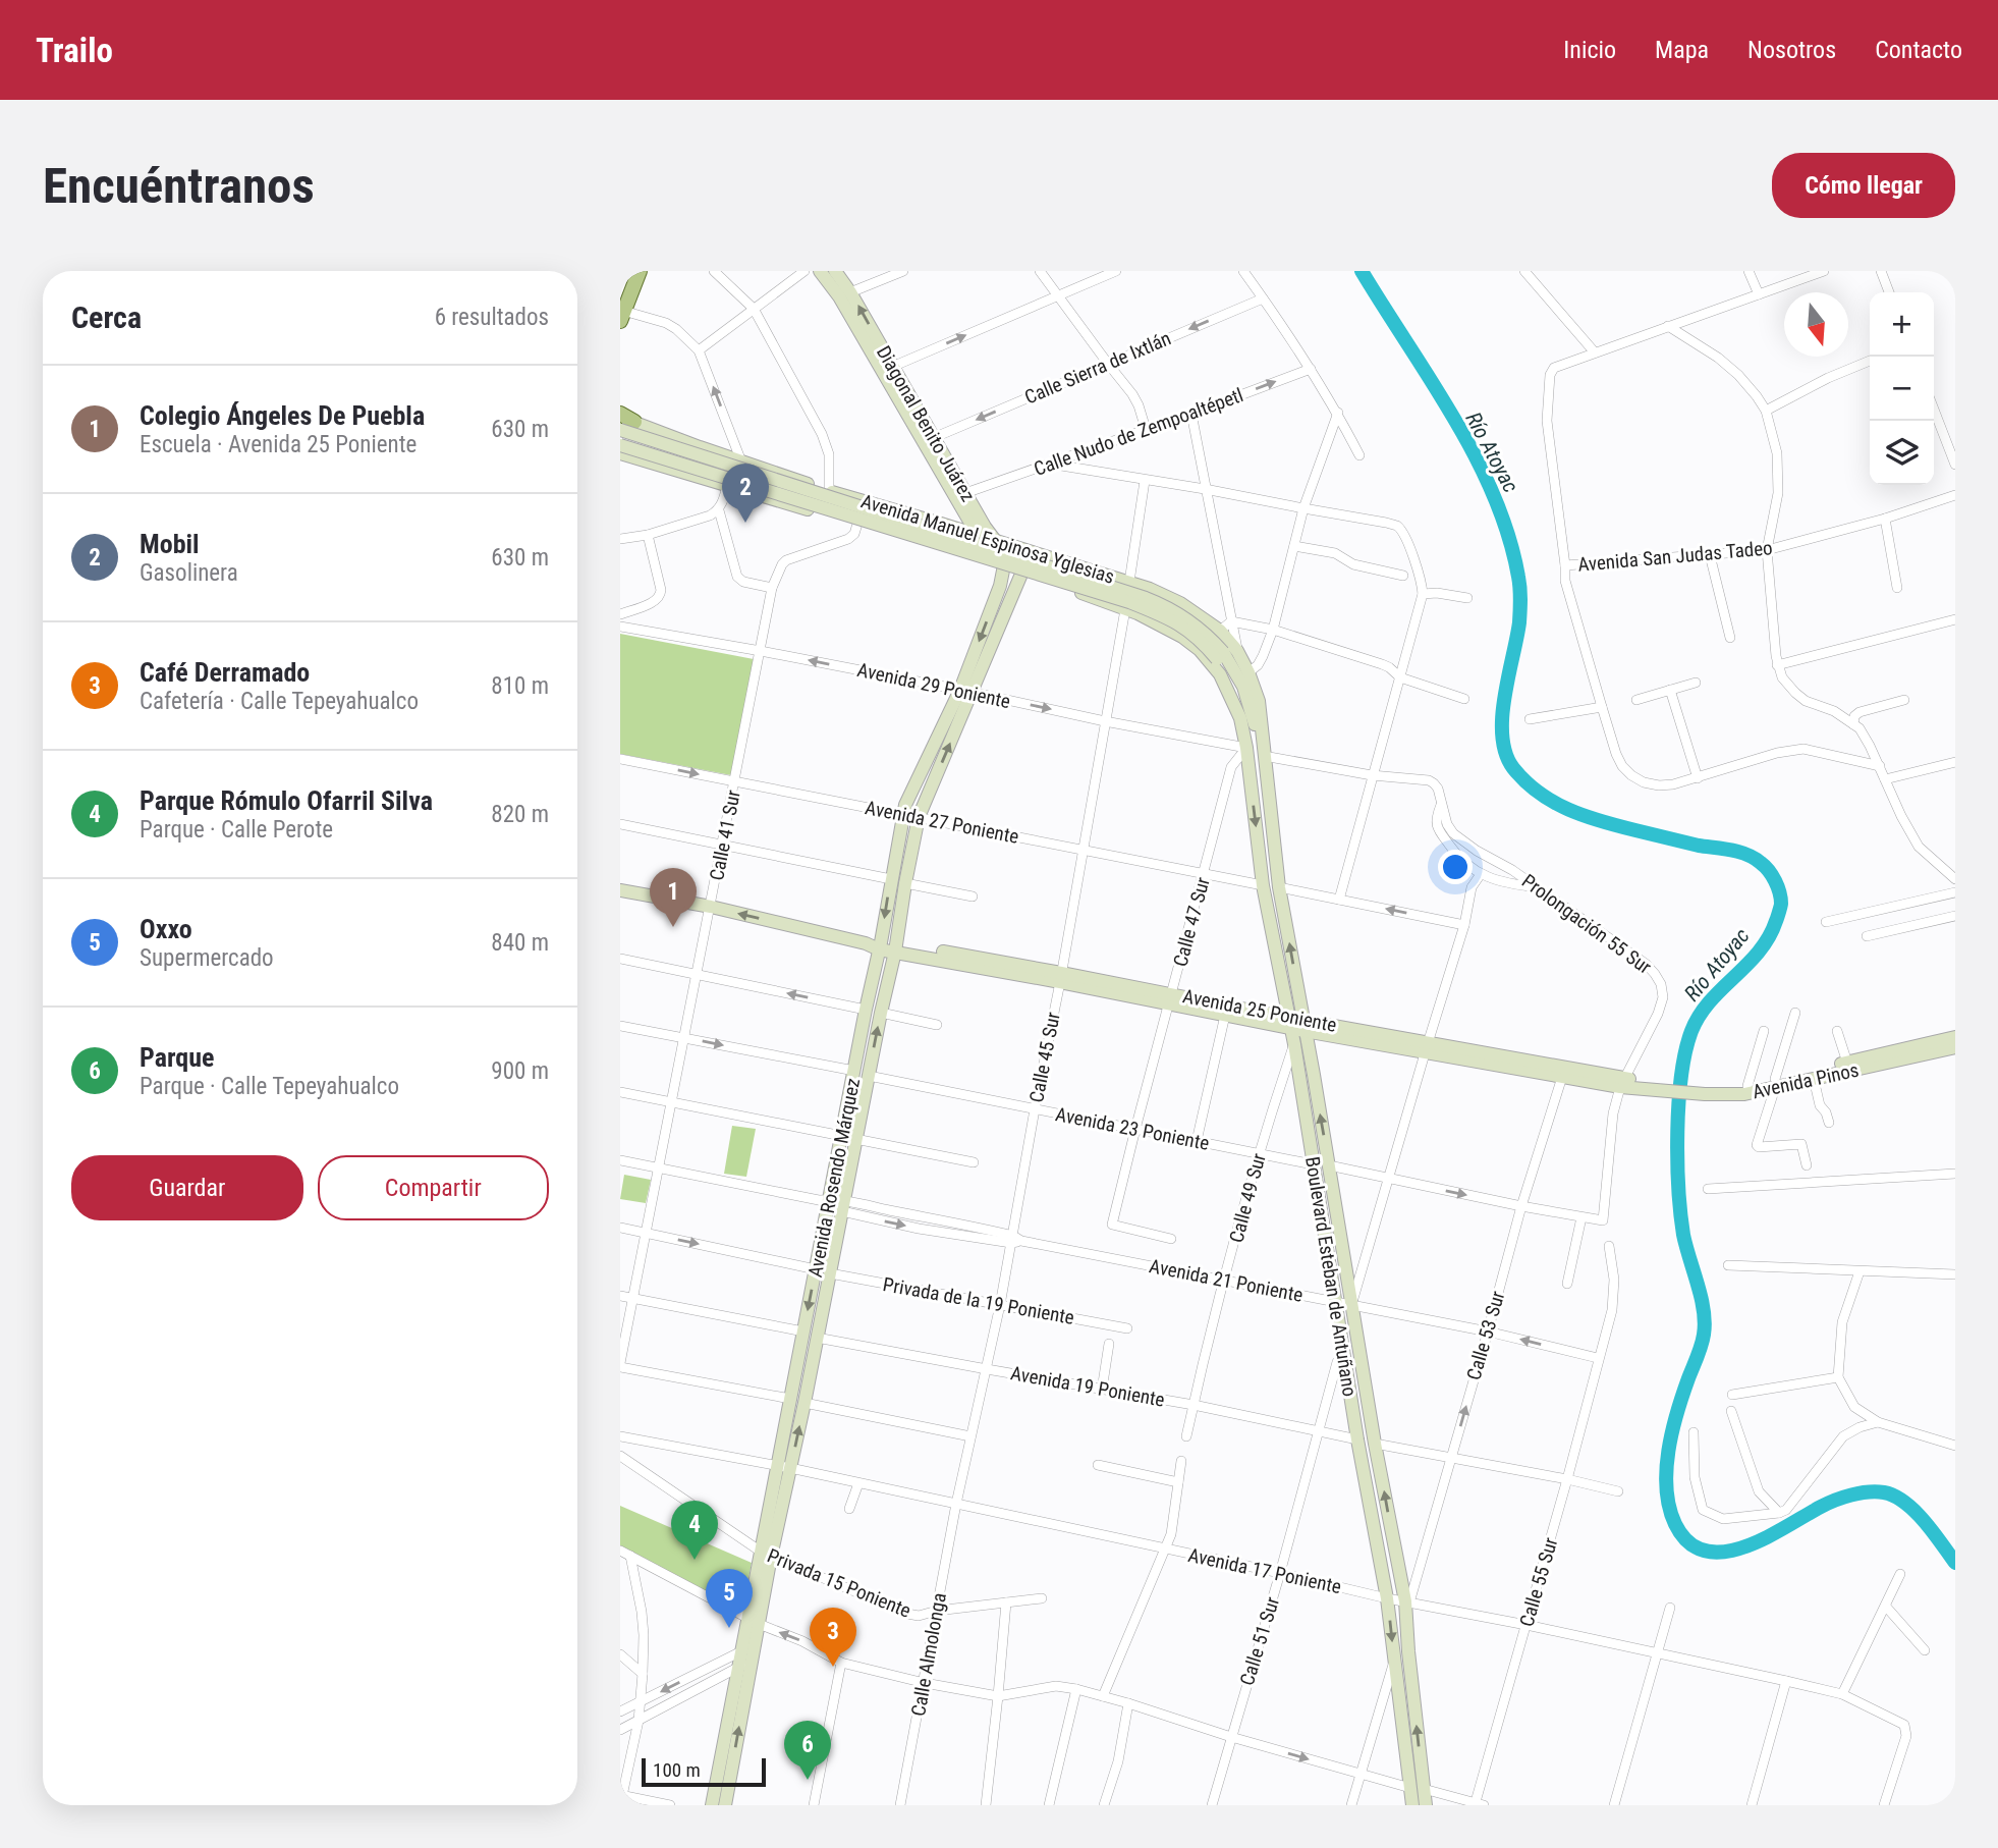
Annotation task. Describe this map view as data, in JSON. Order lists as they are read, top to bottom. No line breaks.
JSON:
{"streets":{"main road":["Diagonal Benito Juárez","Avenida Manuel Espinosa Yglesias","Avenida 25 Poniente","Avenida Pinos","Avenida Rosendo Márquez","Boulevard Esteban de Antuñano"],"street":["Calle Sierra de Ixtlán","Calle Nudo de Zempoaltépetl","Avenida San Judas Tadeo","Avenida 29 Poniente","Avenida 27 Poniente","Calle 41 Sur","Calle 47 Sur","Prolongación 55 Sur","Calle 45 Sur","Avenida 23 Poniente","Calle 49 Sur","Avenida 21 Poniente","Privada de la 19 Poniente","Calle 53 Sur","Avenida 19 Poniente","Avenida 17 Poniente","Calle 55 Sur","Privada 15 Poniente","Calle 51 Sur","Calle Almolonga"]},"crossings":[["Calle Sierra de Ixtlán","Diagonal Benito Juárez"],["Diagonal Benito Juárez","Calle Nudo de Zempoaltépetl"],["Diagonal Benito Juárez","Avenida Manuel Espinosa Yglesias"],["Diagonal Benito Juárez","Avenida Rosendo Márquez"],["Avenida Manuel Espinosa Yglesias","Avenida 29 Poniente"],["Avenida Manuel Espinosa Yglesias","Calle 41 Sur"],["Avenida Manuel Espinosa Yglesias","Calle 47 Sur"],["Avenida Manuel Espinosa Yglesias","Calle 45 Sur"],["Avenida Manuel Espinosa Yglesias","Avenida Rosendo Márquez"],["Avenida Manuel Espinosa Yglesias","Boulevard Esteban de Antuñano"],["Avenida 29 Poniente","Calle 41 Sur"],["Avenida 29 Poniente","Calle 47 Sur"],["Avenida 29 Poniente","Calle 45 Sur"],["Avenida 29 Poniente","Avenida Rosendo Márquez"],["Avenida 29 Poniente","Boulevard Esteban de Antuñano"],["Avenida 27 Poniente","Calle 41 Sur"],["Avenida 27 Poniente","Calle 47 Sur"],["Avenida 27 Poniente","Calle 45 Sur"],["Avenida 27 Poniente","Avenida Rosendo Márquez"],["Avenida 27 Poniente","Boulevard Esteban de Antuñano"],["Calle 41 Sur","Avenida 25 Poniente"],["Calle 41 Sur","Avenida 21 Poniente"],["Calle 47 Sur","Avenida 25 Poniente"],["Calle 47 Sur","Avenida 23 Poniente"],["Calle 47 Sur","Boulevard Esteban de Antuñano"],["Prolongación 55 Sur","Avenida 25 Poniente"],["Avenida 25 Poniente","Calle 45 Sur"],["Avenida 25 Poniente","Avenida Pinos"],["Avenida 25 Poniente","Avenida Rosendo Márquez"],["Avenida 25 Poniente","Boulevard Esteban de Antuñano"],["Avenida 25 Poniente","Calle 53 Sur"],["Calle 45 Sur","Avenida 23 Poniente"],["Calle 45 Sur","Avenida 21 Poniente"],["Calle 45 Sur","Privada de la 19 Poniente"],["Calle 45 Sur","Avenida 19 Poniente"],["Calle 45 Sur","Avenida 17 Poniente"],["Calle 45 Sur","Calle Almolonga"],["Avenida 23 Poniente","Avenida Rosendo Márquez"],["Avenida 23 Poniente","Calle 49 Sur"],["Avenida 23 Poniente","Boulevard Esteban de Antuñano"],["Avenida Rosendo Márquez","Avenida 21 Poniente"],["Avenida Rosendo Márquez","Privada de la 19 Poniente"],["Avenida Rosendo Márquez","Avenida 19 Poniente"],["Avenida Rosendo Márquez","Avenida 17 Poniente"],["Avenida Rosendo Márquez","Privada 15 Poniente"],["Calle 49 Sur","Boulevard Esteban de Antuñano"],["Calle 49 Sur","Avenida 21 Poniente"],["Calle 49 Sur","Avenida 19 Poniente"],["Boulevard Esteban de Antuñano","Avenida 21 Poniente"],["Boulevard Esteban de Antuñano","Calle 53 Sur"],["Boulevard Esteban de Antuñano","Avenida 19 Poniente"],["Boulevard Esteban de Antuñano","Avenida 17 Poniente"],["Boulevard Esteban de Antuñano","Calle 51 Sur"],["Avenida 21 Poniente","Calle 53 Sur"],["Avenida 21 Poniente","Calle 55 Sur"],["Calle 53 Sur","Avenida 17 Poniente"],["Avenida 19 Poniente","Calle 51 Sur"],["Avenida 17 Poniente","Calle 55 Sur"],["Avenida 17 Poniente","Calle 51 Sur"],["Avenida 17 Poniente","Calle Almolonga"],["Privada 15 Poniente","Calle Almolonga"]],"one_way":["Calle Sierra de Ixtlán"],"water":["Río Atoyac"],"scale_bar":"100 m","north":"bottom","page":{"header":"Trailo","nav":["Inicio","Mapa","Nosotros","Contacto"],"buttons":["Cómo llegar",["Guardar","Compartir"]],"title":"Encuéntranos","heading":["Cerca","6 resultados"],"map_buttons":["+","−"],"list":[{"mark":"1","name":"Colegio Ángeles De Puebla","note":"Escuela · Avenida 25 Poniente","value":"630 m"},{"mark":"2","name":"Mobil","note":"Gasolinera","value":"630 m"},{"mark":"3","name":"Café Derramado","note":"Cafetería · Calle Tepeyahualco","value":"810 m"},{"mark":"4","name":"Parque Rómulo Ofarril Silva","note":"Parque · Calle Perote","value":"820 m"},{"mark":"5","name":"Oxxo","note":"Supermercado","value":"840 m"},{"mark":"6","name":"Parque","note":"Parque · Calle Tepeyahualco","value":"900 m"}],"pins":["2","1","4","5","3","6"],"scale":"100 m"}}
